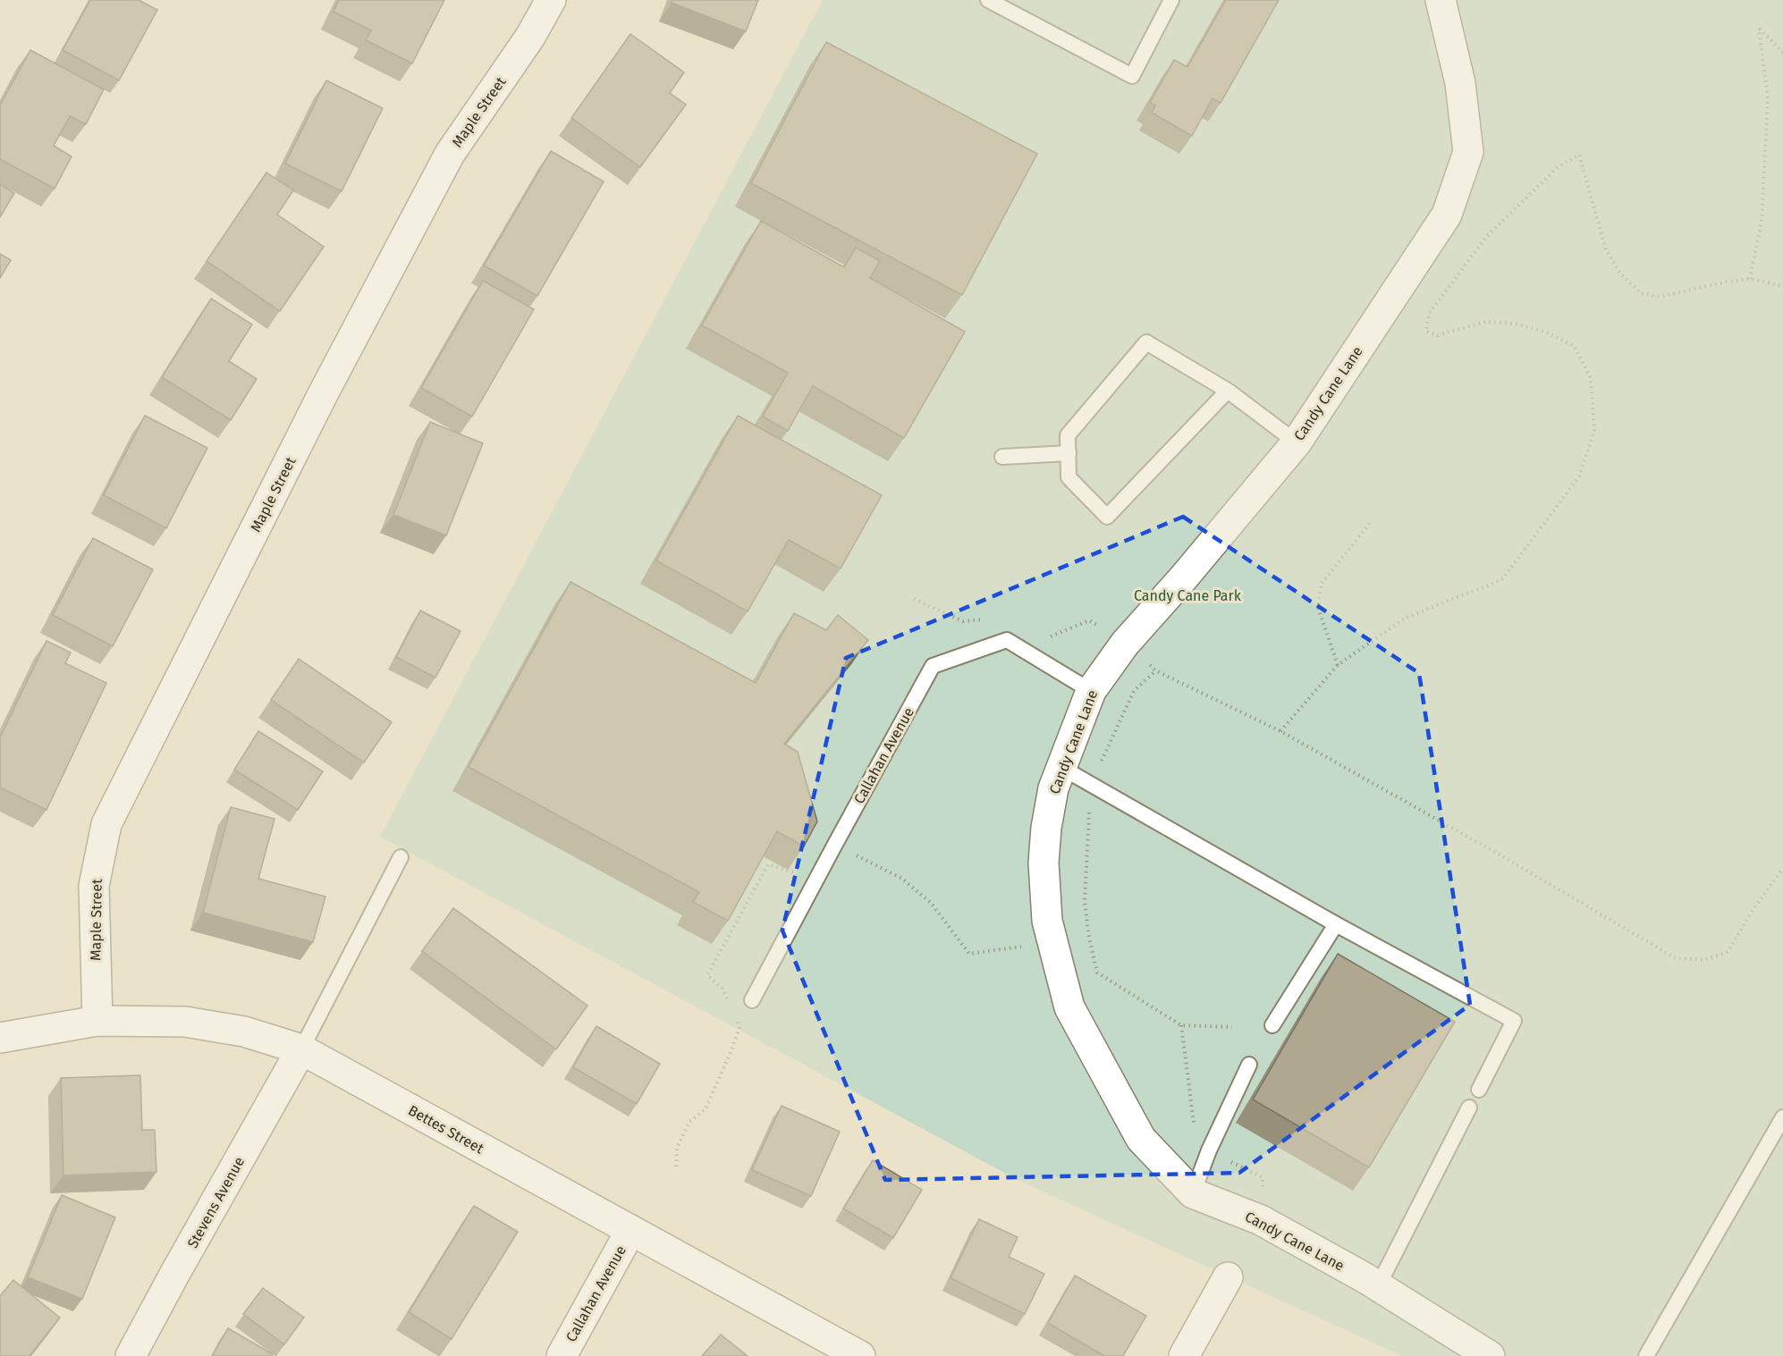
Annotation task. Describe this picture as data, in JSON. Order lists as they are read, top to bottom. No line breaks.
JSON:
{"streets":{"street":["Maple Street","Candy Cane Lane","Callahan Avenue","Bettes Street","Stevens Avenue"]},"crossings":[["Maple Street","Bettes Street"],["Candy Cane Lane","Callahan Avenue"],["Callahan Avenue","Bettes Street"],["Bettes Street","Stevens Avenue"]],"parks":["Candy Cane Park"]}
